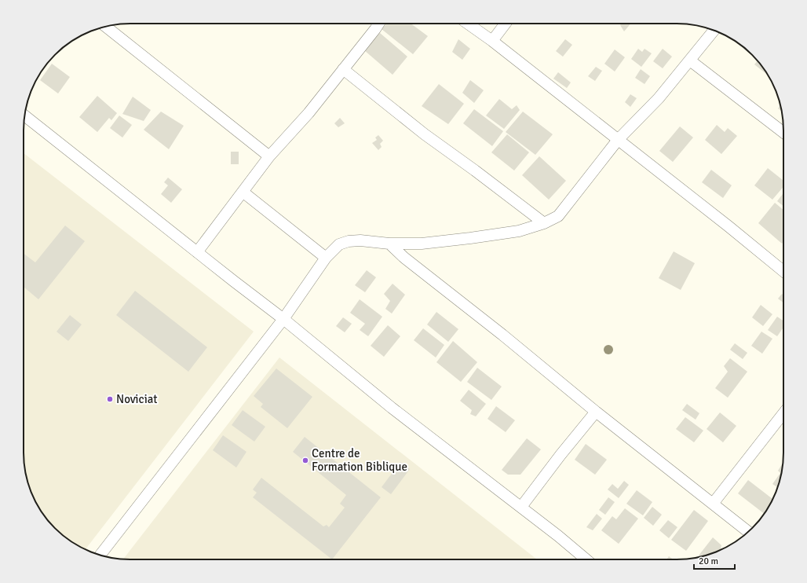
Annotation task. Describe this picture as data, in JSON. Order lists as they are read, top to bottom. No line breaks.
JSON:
{"places":["Noviciat","Centre de Formation Biblique"],"scale_bar":"20 m"}
